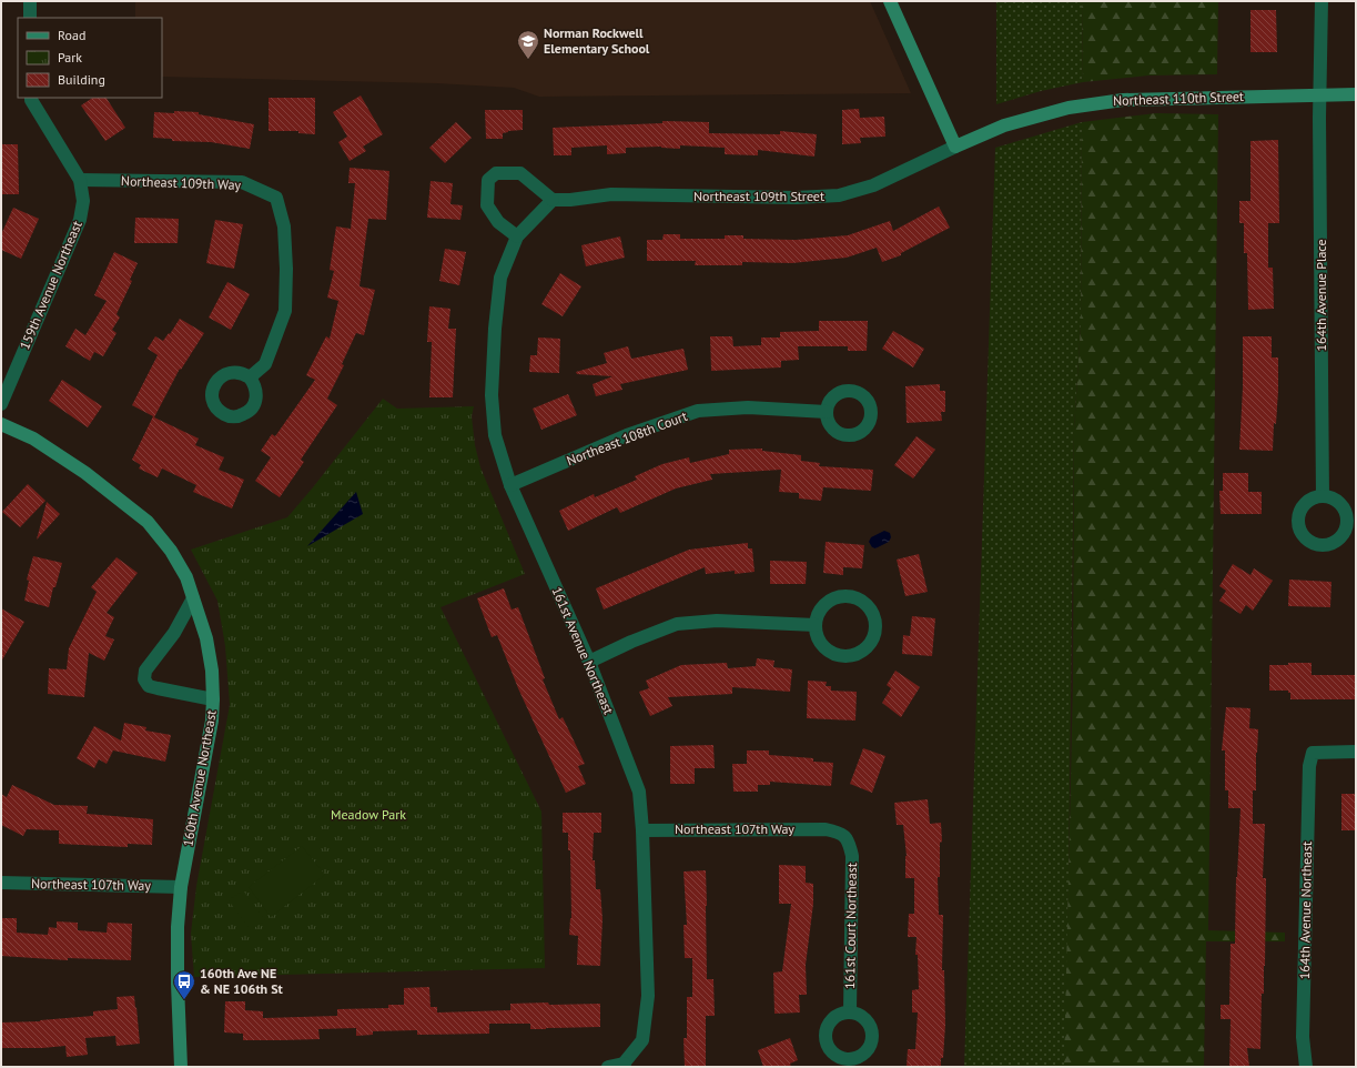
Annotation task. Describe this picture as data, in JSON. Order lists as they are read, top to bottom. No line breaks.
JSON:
{"streets":{"street":["Northeast 110th Street","Northeast 109th Way","Northeast 109th Street","159th Avenue Northeast","164th Avenue Place","Northeast 108th Court","161st Avenue Northeast","160th Avenue Northeast","Northeast 107th Way","164th Avenue Northeast","161st Court Northeast"]},"crossings":[["Northeast 110th Street","Northeast 109th Street"],["Northeast 110th Street","164th Avenue Place"],["Northeast 109th Way","159th Avenue Northeast"],["Northeast 109th Street","161st Avenue Northeast"],["Northeast 108th Court","161st Avenue Northeast"],["161st Avenue Northeast","Northeast 107th Way"],["160th Avenue Northeast","Northeast 107th Way"],["Northeast 107th Way","161st Court Northeast"]],"parks":["Meadow Park"],"places":{"school or university":["Norman Rockwell Elementary School"],"bus stop":["160th Ave NE & NE 106th St"]},"legend":["Road","Park","Building"]}
